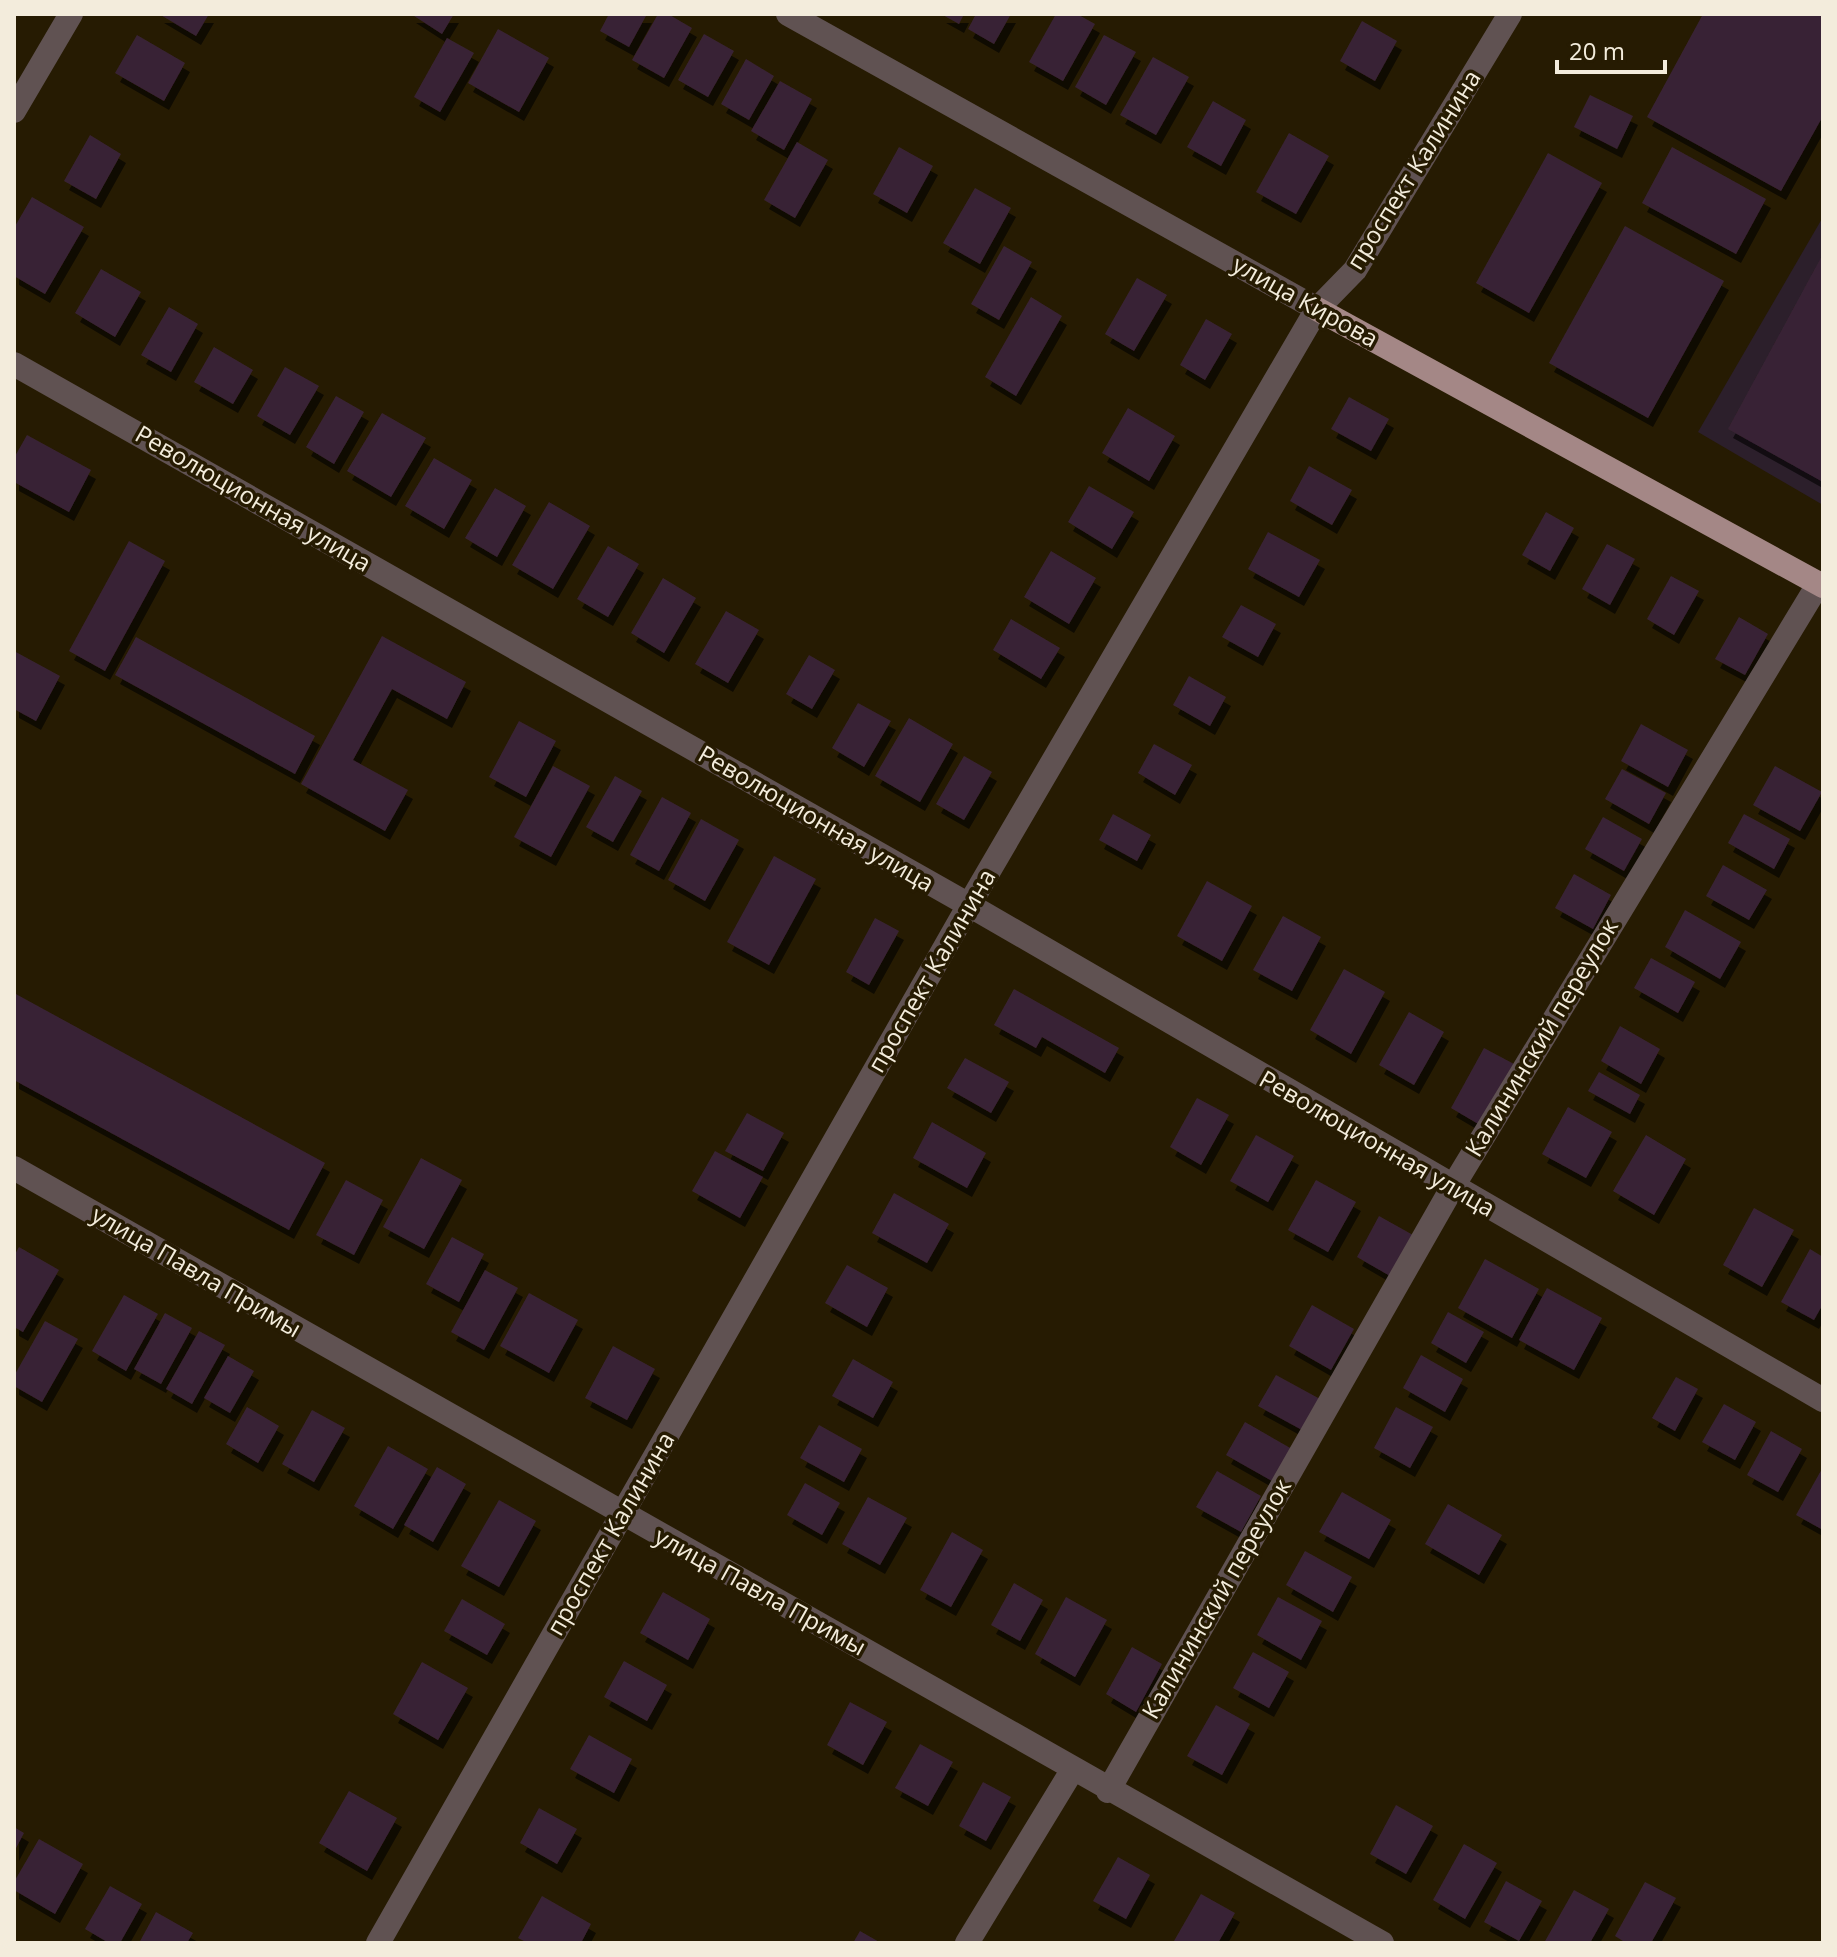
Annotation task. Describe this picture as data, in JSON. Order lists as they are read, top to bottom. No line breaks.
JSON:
{"streets":{"main road":["улица Кирова"],"street":["проспект Калинина","Революционная улица","Калининский переулок","улица Павла Примы"]},"crossings":[["проспект Калинина","улица Кирова"],["проспект Калинина","Революционная улица"],["проспект Калинина","улица Павла Примы"],["улица Кирова","Калининский переулок"],["Революционная улица","Калининский переулок"],["Калининский переулок","улица Павла Примы"]],"scale_bar":"20 m"}
